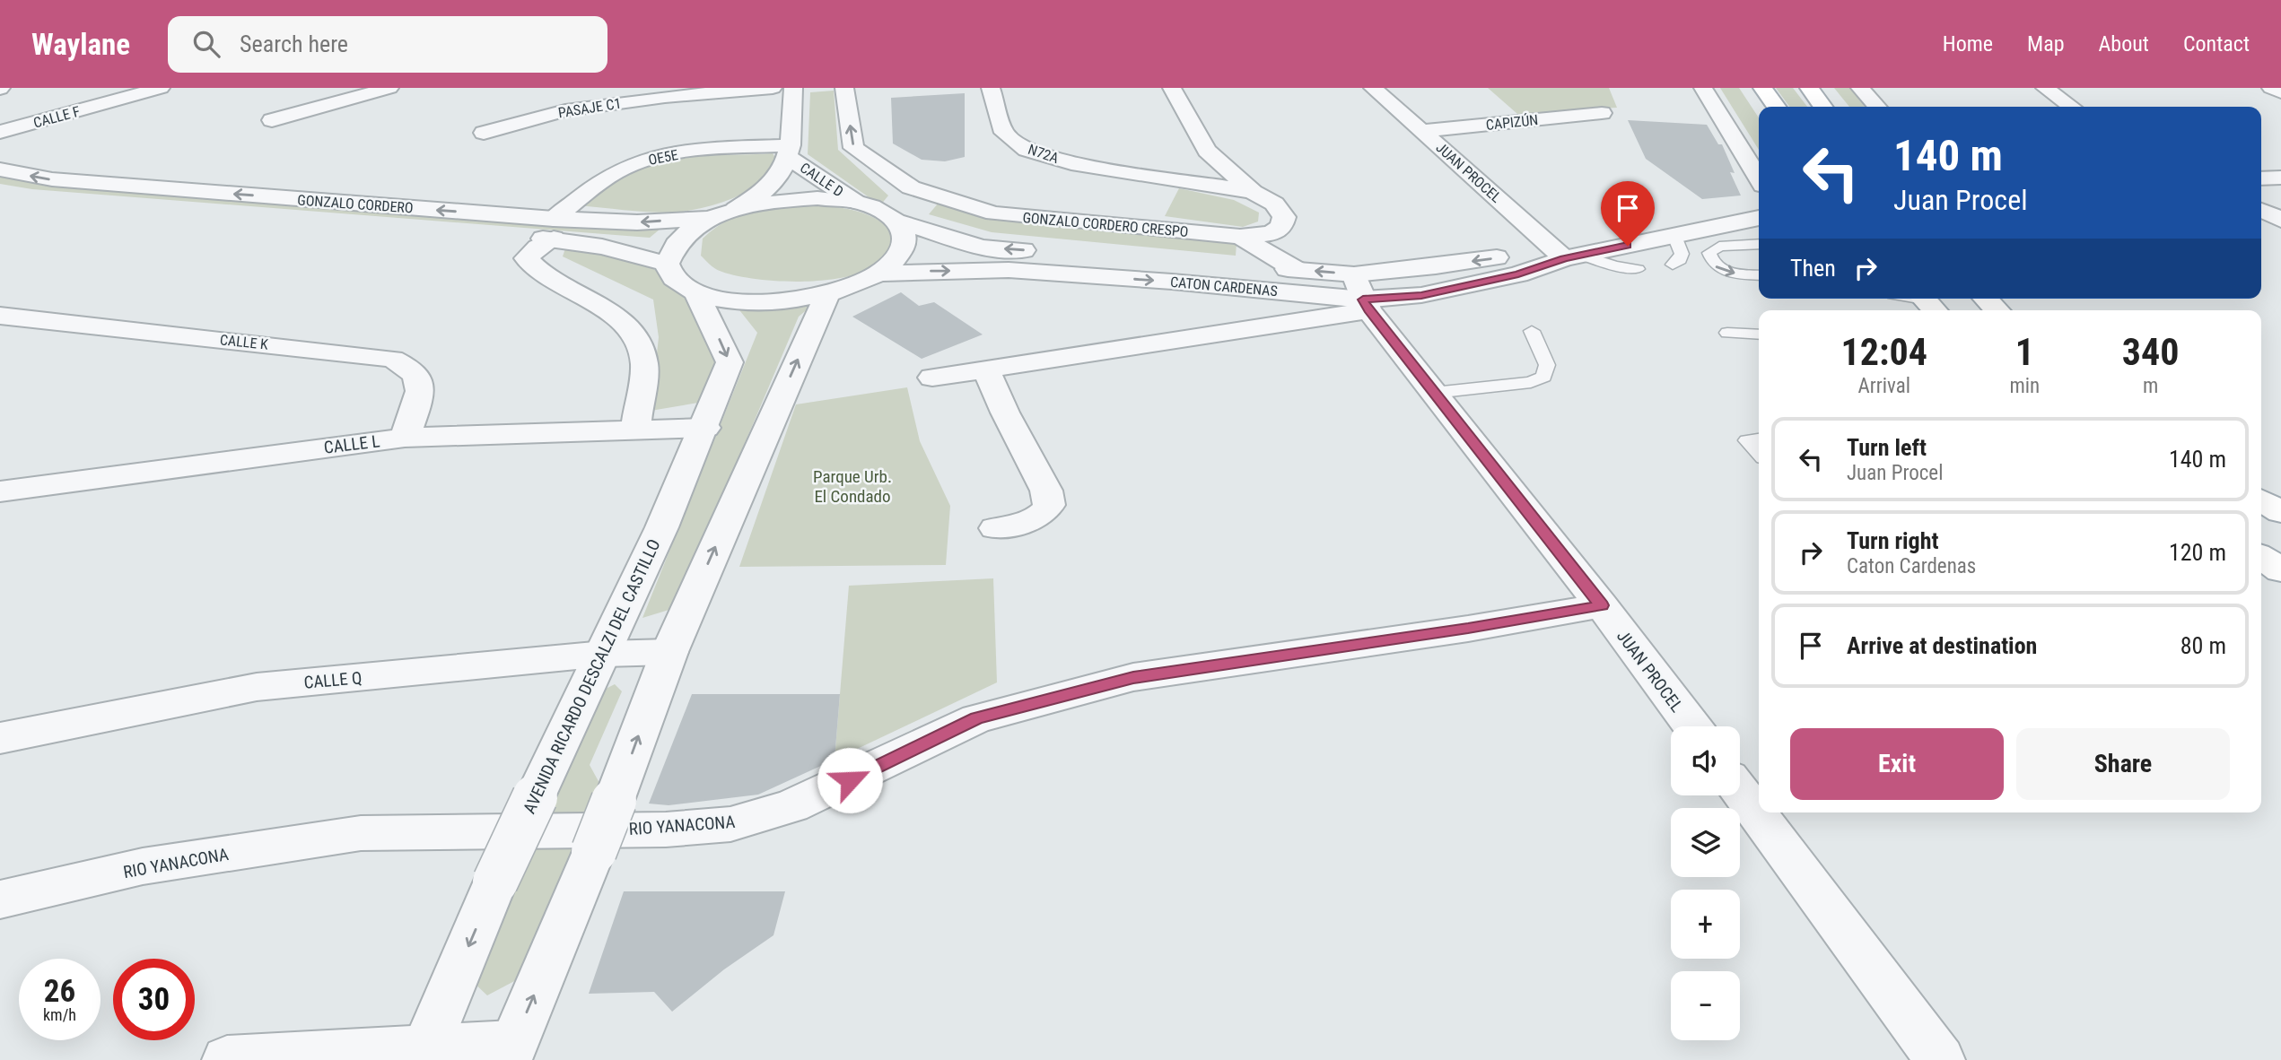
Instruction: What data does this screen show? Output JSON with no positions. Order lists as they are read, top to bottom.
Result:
{
  "streets": {
    "street": [
      "PASAJE C1",
      "CALLE F",
      "CAPIZÚN",
      "N72A",
      "OE5E",
      "JUAN PROCEL",
      "CALLE D",
      "GONZALO CORDERO",
      "GONZALO CORDERO CRESPO",
      "CATON CARDENAS",
      "CALLE K",
      "CALLE L",
      "AVENIDA RICARDO DESCALZI DEL CASTILLO",
      "CALLE Q",
      "RIO YANACONA"
    ]
  },
  "crossings": [
    ["CAPIZÚN", "JUAN PROCEL"],
    ["OE5E", "CALLE D"],
    ["OE5E", "GONZALO CORDERO"],
    ["OE5E", "CALLE L"],
    ["JUAN PROCEL", "CATON CARDENAS"],
    ["JUAN PROCEL", "RIO YANACONA"],
    ["CALLE D", "CATON CARDENAS"],
    ["GONZALO CORDERO CRESPO", "CATON CARDENAS"],
    ["CALLE K", "CALLE L"],
    ["CALLE L", "AVENIDA RICARDO DESCALZI DEL CASTILLO"],
    ["AVENIDA RICARDO DESCALZI DEL CASTILLO", "CALLE Q"]
  ],
  "parks": ["Parque Urb. El Condado"],
  "page": {
    "header": "Waylane",
    "search": "Search here",
    "nav": [
      "Home",
      "Map",
      "About",
      "Contact"
    ],
    "turn": ["140 m", "Juan Procel"],
    "then": "Then",
    "eta": [
      "12:04",
      "Arrival",
      "1",
      "min",
      "340",
      "m"
    ],
    "list": [
      {
        "name": "Turn left",
        "note": "Juan Procel",
        "value": "140 m"
      },
      {
        "name": "Turn right",
        "note": "Caton Cardenas",
        "value": "120 m"
      },
      {
        "name": "Arrive at destination",
        "value": "80 m"
      }
    ],
    "buttons": ["Exit", "Share"],
    "map_buttons": ["+", "−"],
    "speed": "26 km/h",
    "limit": "30"
  }
}
